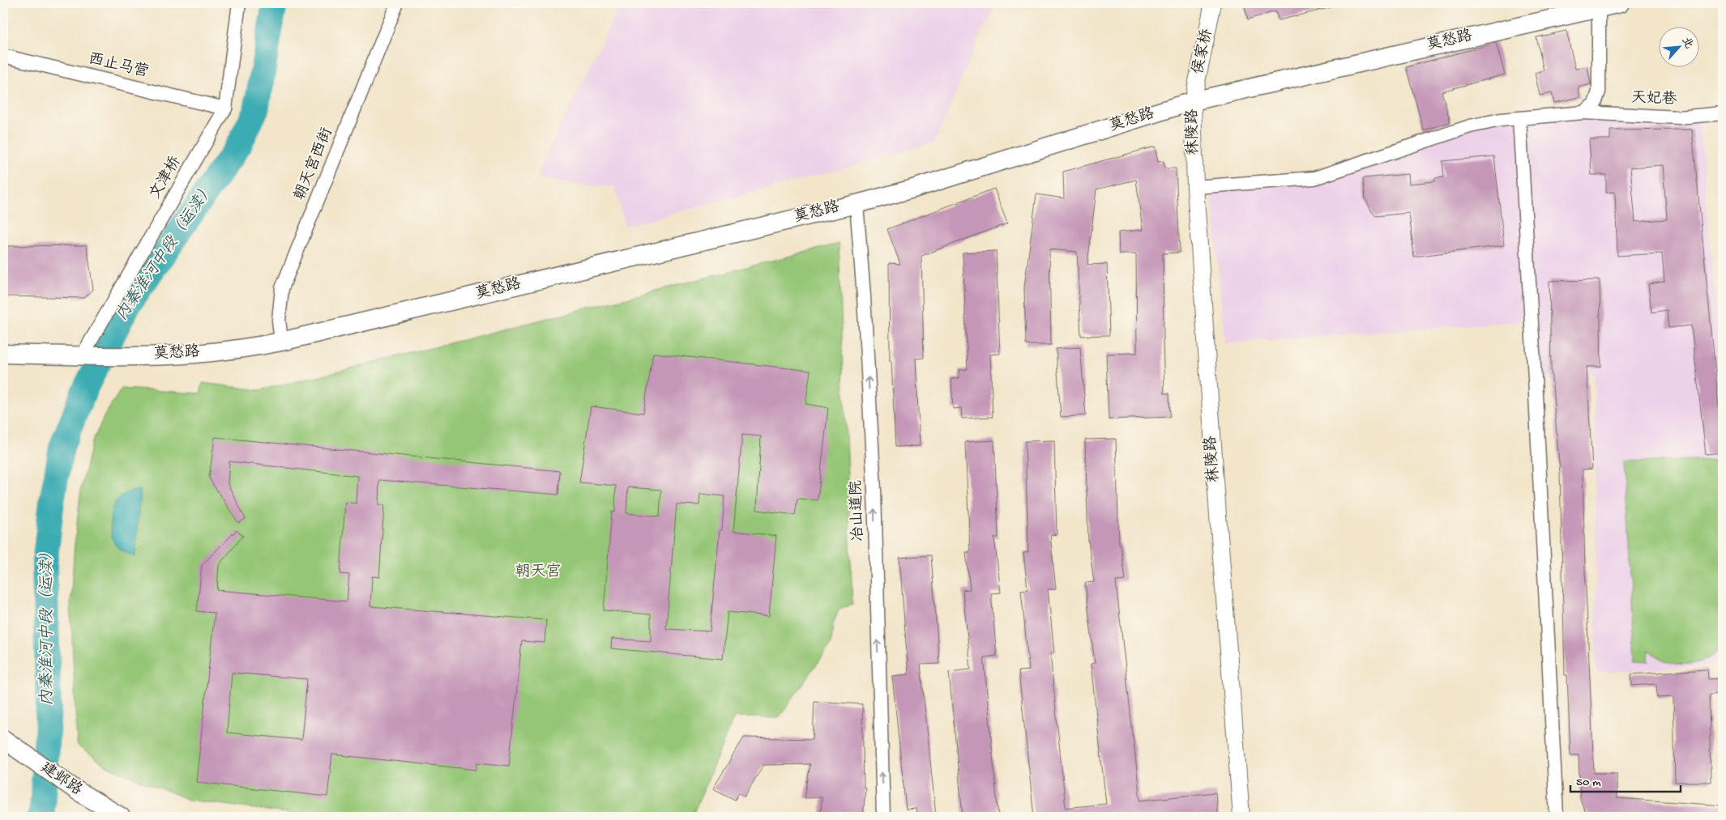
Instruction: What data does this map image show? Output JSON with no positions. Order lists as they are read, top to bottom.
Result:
{
  "streets": {
    "main road": ["莫愁路", "建邺路"],
    "street": [
      "侯家桥",
      "西止马营",
      "天妃巷",
      "秣陵路",
      "朝天宫西街",
      "文津桥",
      "冶山道院"
    ]
  },
  "crossings": [
    ["莫愁路", "侯家桥"],
    ["莫愁路", "秣陵路"],
    ["莫愁路", "朝天宫西街"],
    ["莫愁路", "文津桥"],
    ["莫愁路", "冶山道院"],
    ["侯家桥", "秣陵路"],
    ["西止马营", "文津桥"],
    ["天妃巷", "秣陵路"]
  ],
  "one_way": ["冶山道院"],
  "water": ["内秦淮河中段（运渎）"],
  "parks": ["朝天宫"],
  "scale_bar": "50 m",
  "north": "top right"
}
